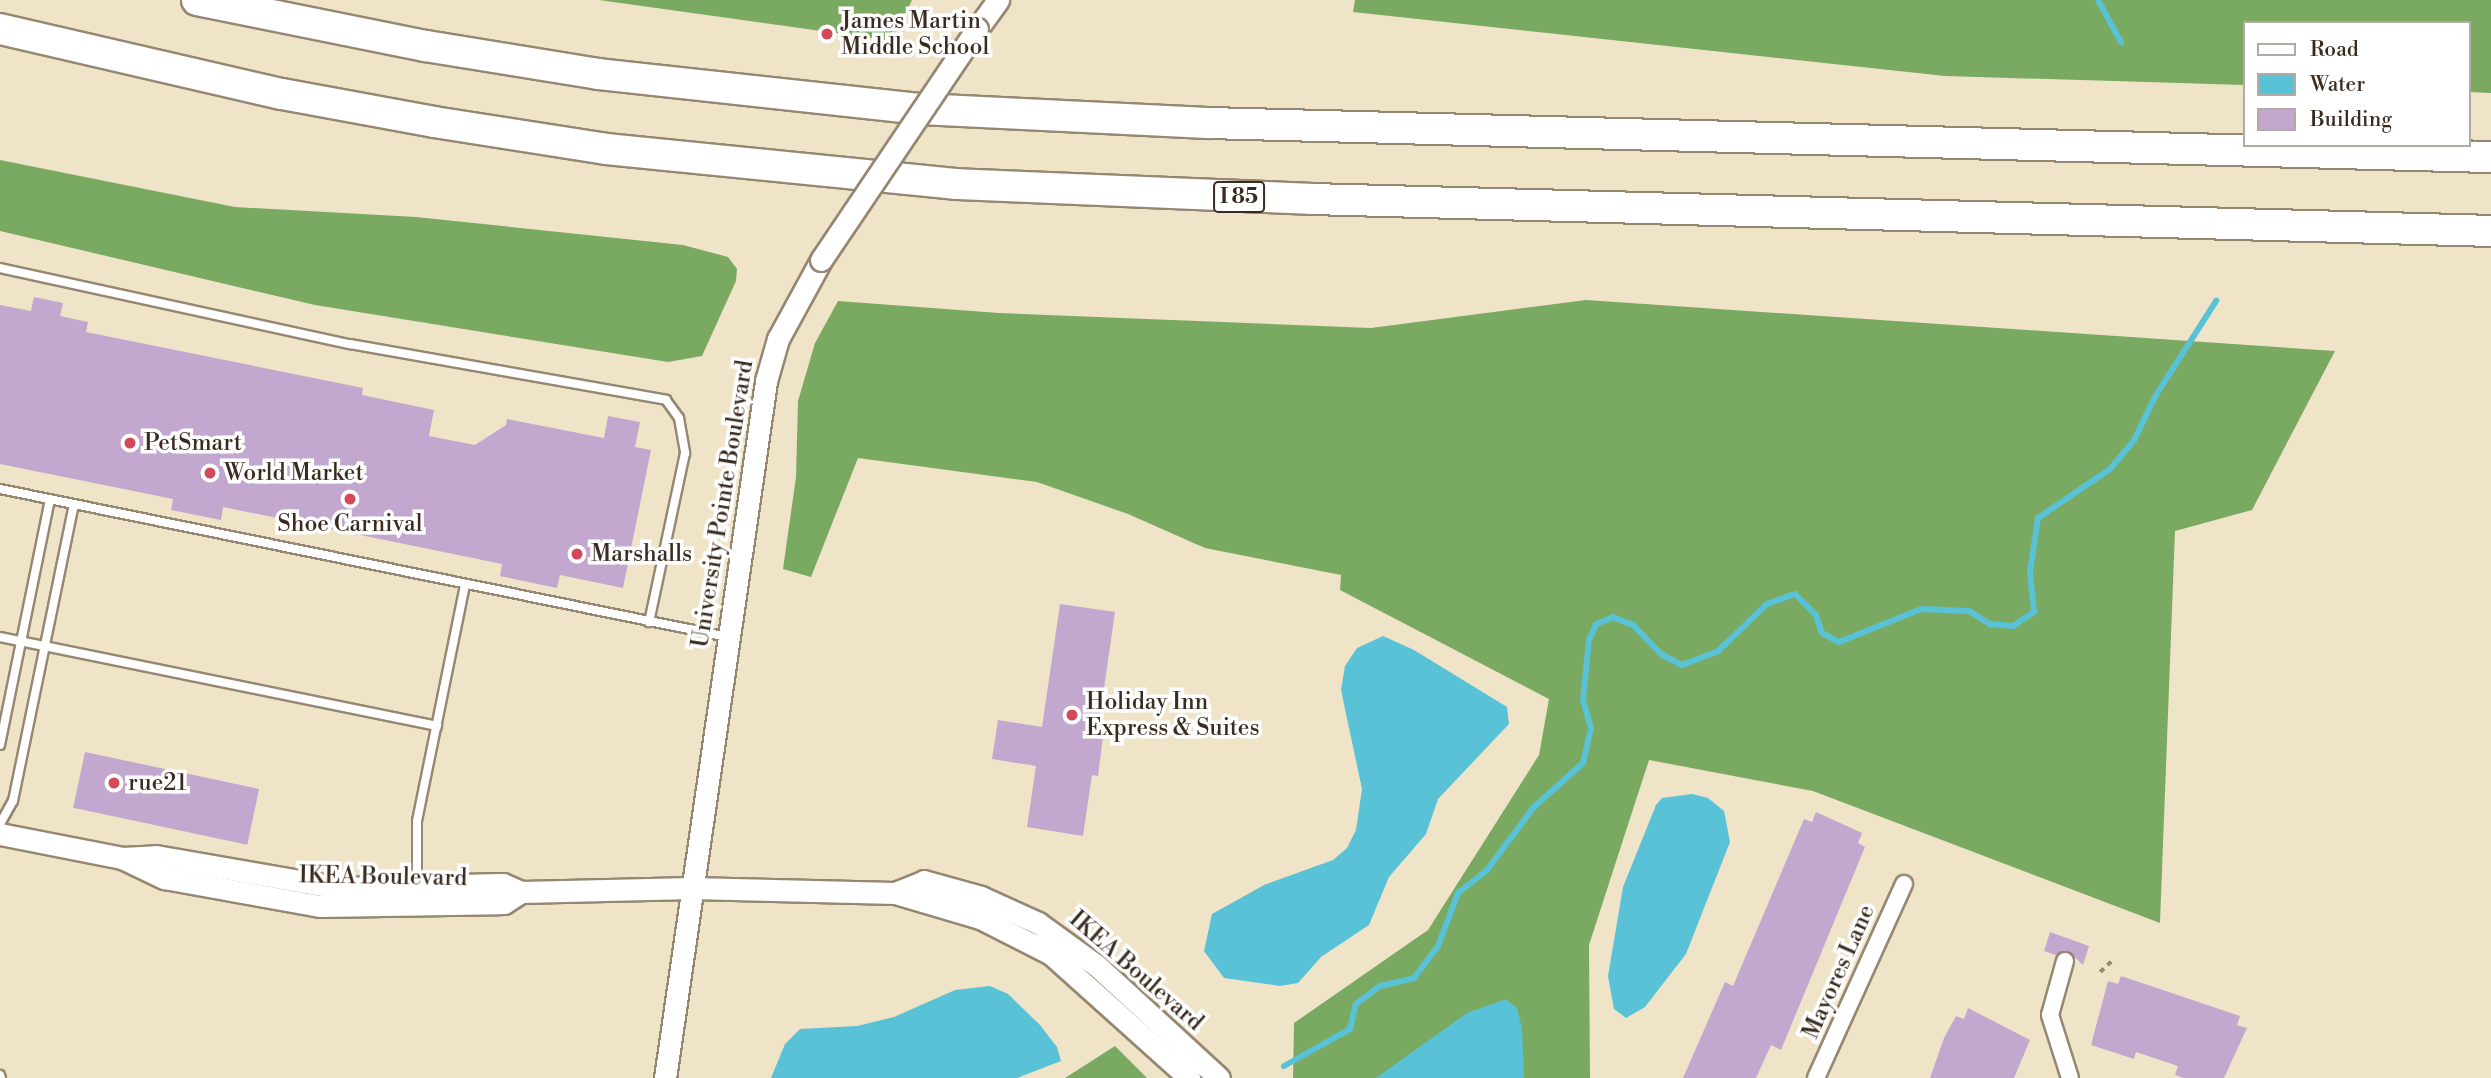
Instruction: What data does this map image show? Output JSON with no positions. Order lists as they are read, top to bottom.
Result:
{
  "streets": {
    "highway": ["I 85"],
    "street": ["University Pointe Boulevard", "IKEA Boulevard", "Mayores Lane"]
  },
  "crossings": [
    ["University Pointe Boulevard", "IKEA Boulevard"]
  ],
  "places": [
    "James Martin Middle School",
    "PetSmart",
    "World Market",
    "Shoe Carnival",
    "Marshalls",
    "Holiday Inn Express & Suites",
    "rue21"
  ],
  "legend": ["Road", "Water", "Building"]
}
